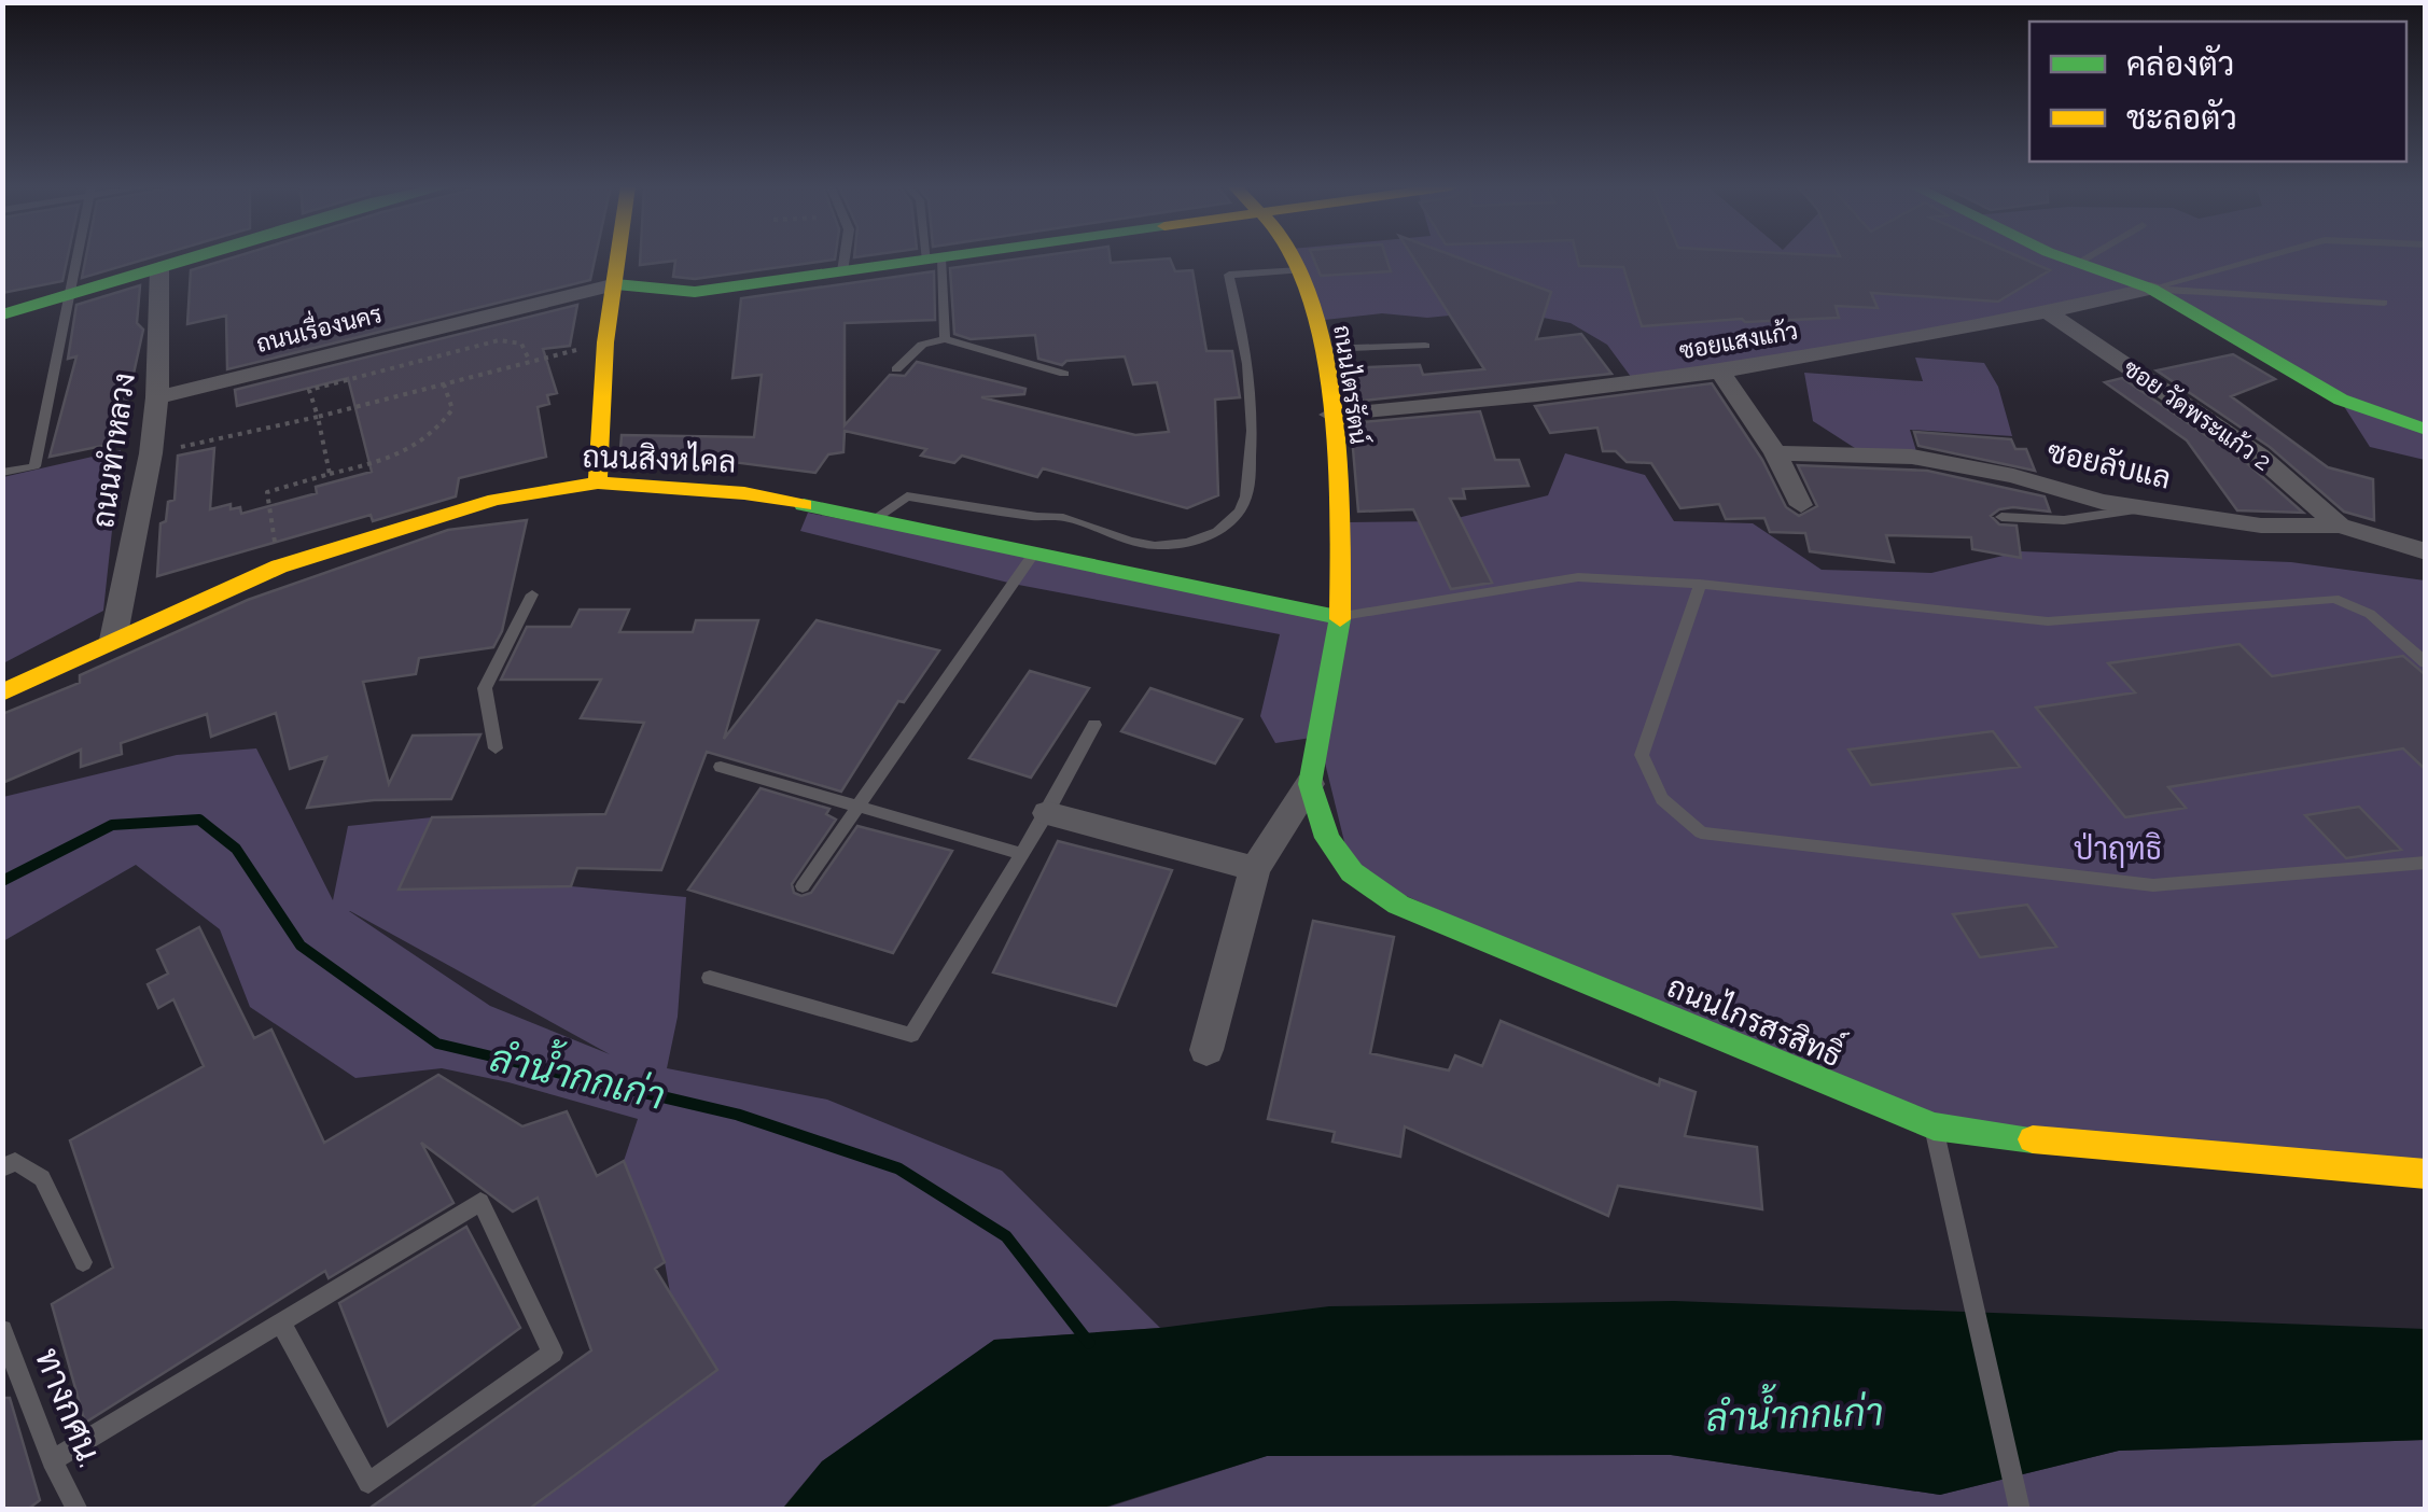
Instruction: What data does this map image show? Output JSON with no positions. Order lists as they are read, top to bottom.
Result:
{
  "streets": {
    "street": [
      "ถนนเรื่องนคร",
      "ซอยแสงแก้ว",
      "ถนนไตรรัตน์",
      "ซอย วัดพระแก้ว 2",
      "ถนนทำหลวง",
      "ถนนสิงหไคล",
      "ซอยลับแล",
      "ถนนไกรสรสิทธิ์"
    ],
    "lane": ["ทางกศน."]
  },
  "crossings": [
    ["ถนนเรื่องนคร", "ถนนทำหลวง"],
    ["ซอยแสงแก้ว", "ถนนไตรรัตน์"],
    ["ซอยแสงแก้ว", "ซอย วัดพระแก้ว 2"],
    ["ถนนไตรรัตน์", "ถนนสิงหไคล"],
    ["ถนนไตรรัตน์", "ถนนไกรสรสิทธิ์"],
    ["ซอย วัดพระแก้ว 2", "ซอยลับแล"],
    ["ถนนทำหลวง", "ถนนสิงหไคล"],
    ["ถนนสิงหไคล", "ถนนไกรสรสิทธิ์"]
  ],
  "water": ["ลำน้ำกกเก่า"],
  "parks": ["ป่าฤทธิ"],
  "legend": ["คล่องตัว", "ชะลอตัว"]
}
